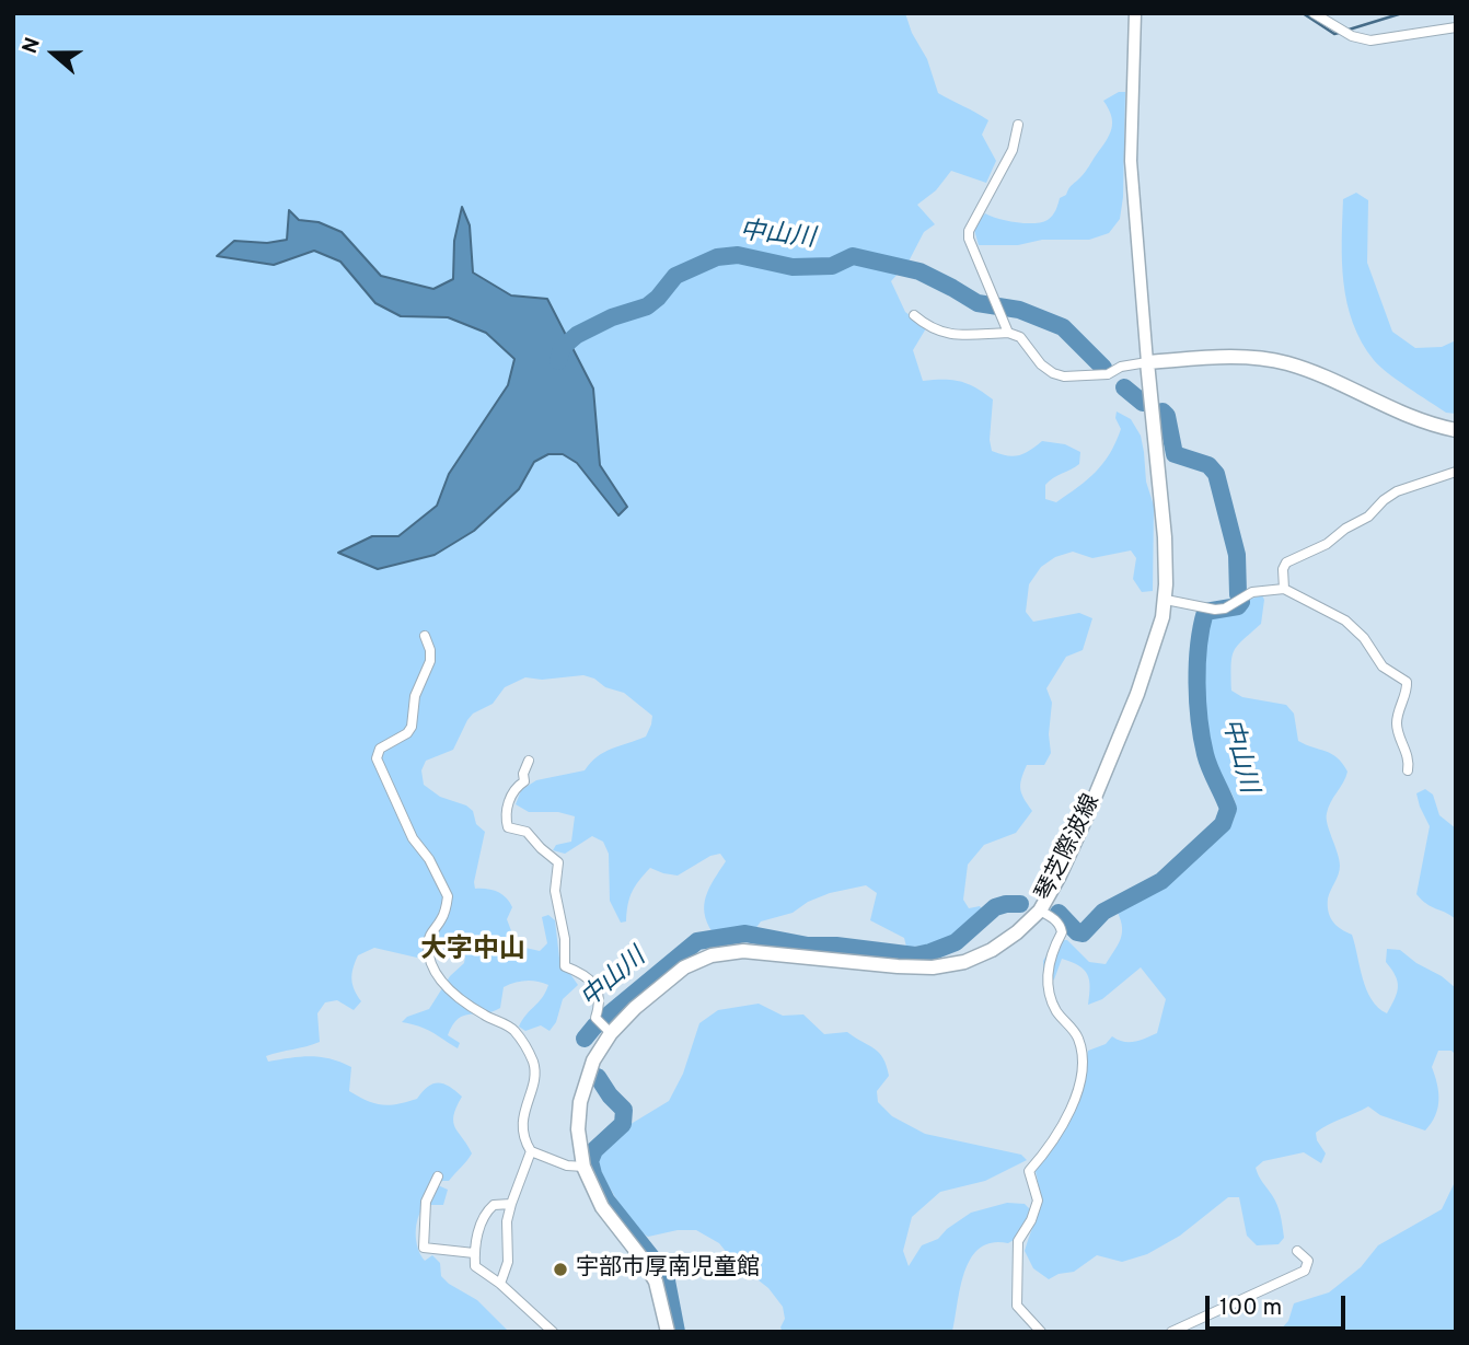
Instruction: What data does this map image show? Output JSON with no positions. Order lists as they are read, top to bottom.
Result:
{
  "streets": {
    "main road": ["琴芝際波線"]
  },
  "districts": ["大字中山"],
  "water": ["中山川"],
  "places": ["宇部市厚南児童館"],
  "scale_bar": "100 m",
  "north": "left"
}
